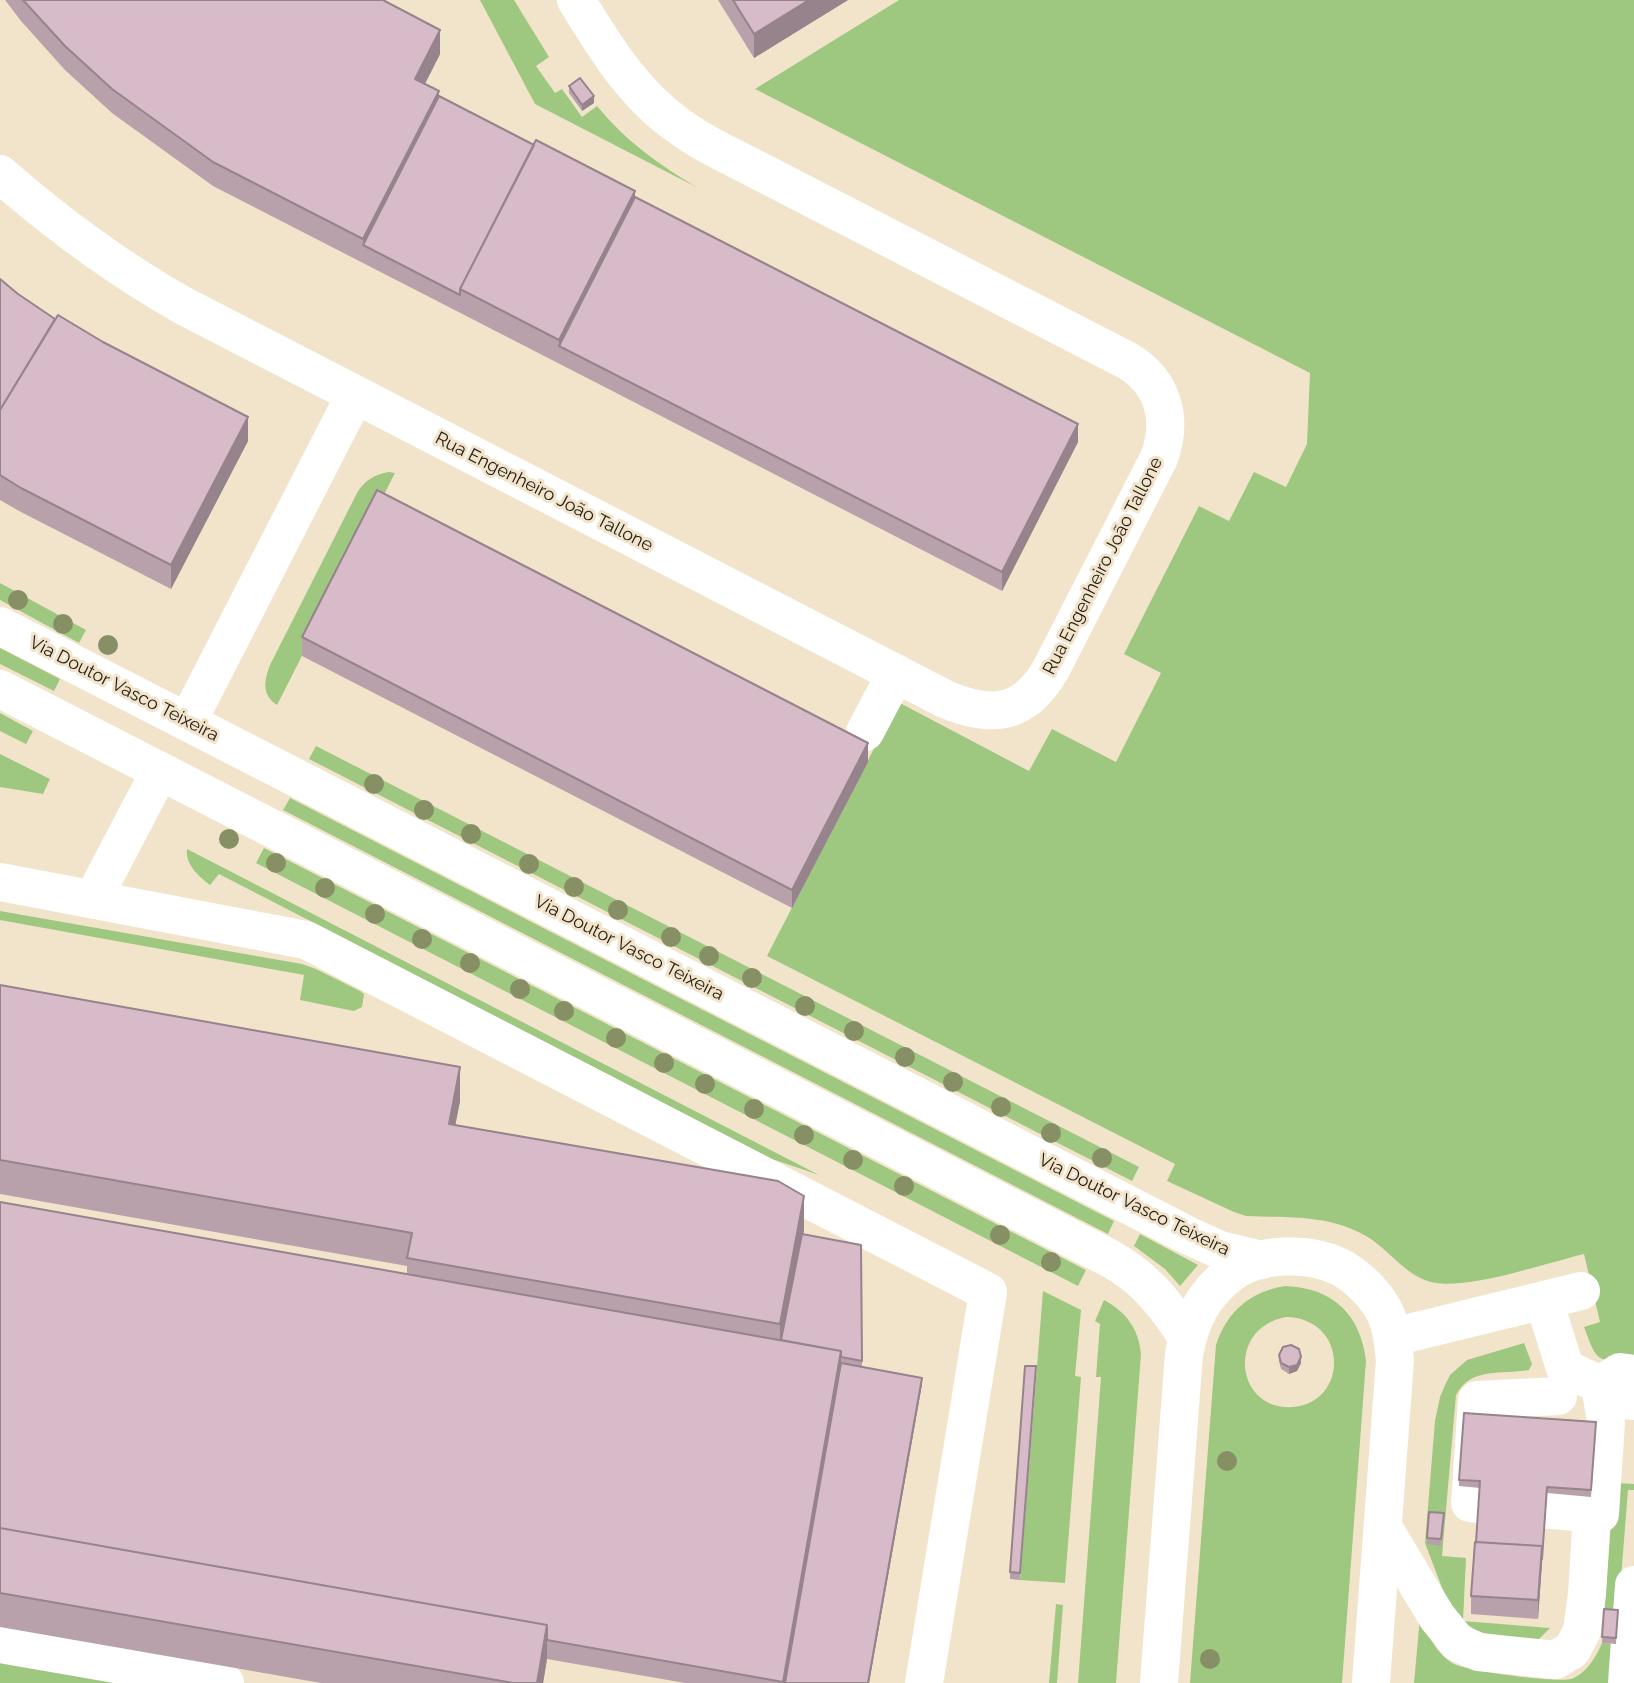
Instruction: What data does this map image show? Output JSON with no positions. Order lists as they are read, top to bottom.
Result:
{
  "streets": {
    "main road": ["Rua Engenheiro João Tallone", "Via Doutor Vasco Teixeira"]
  }
}
